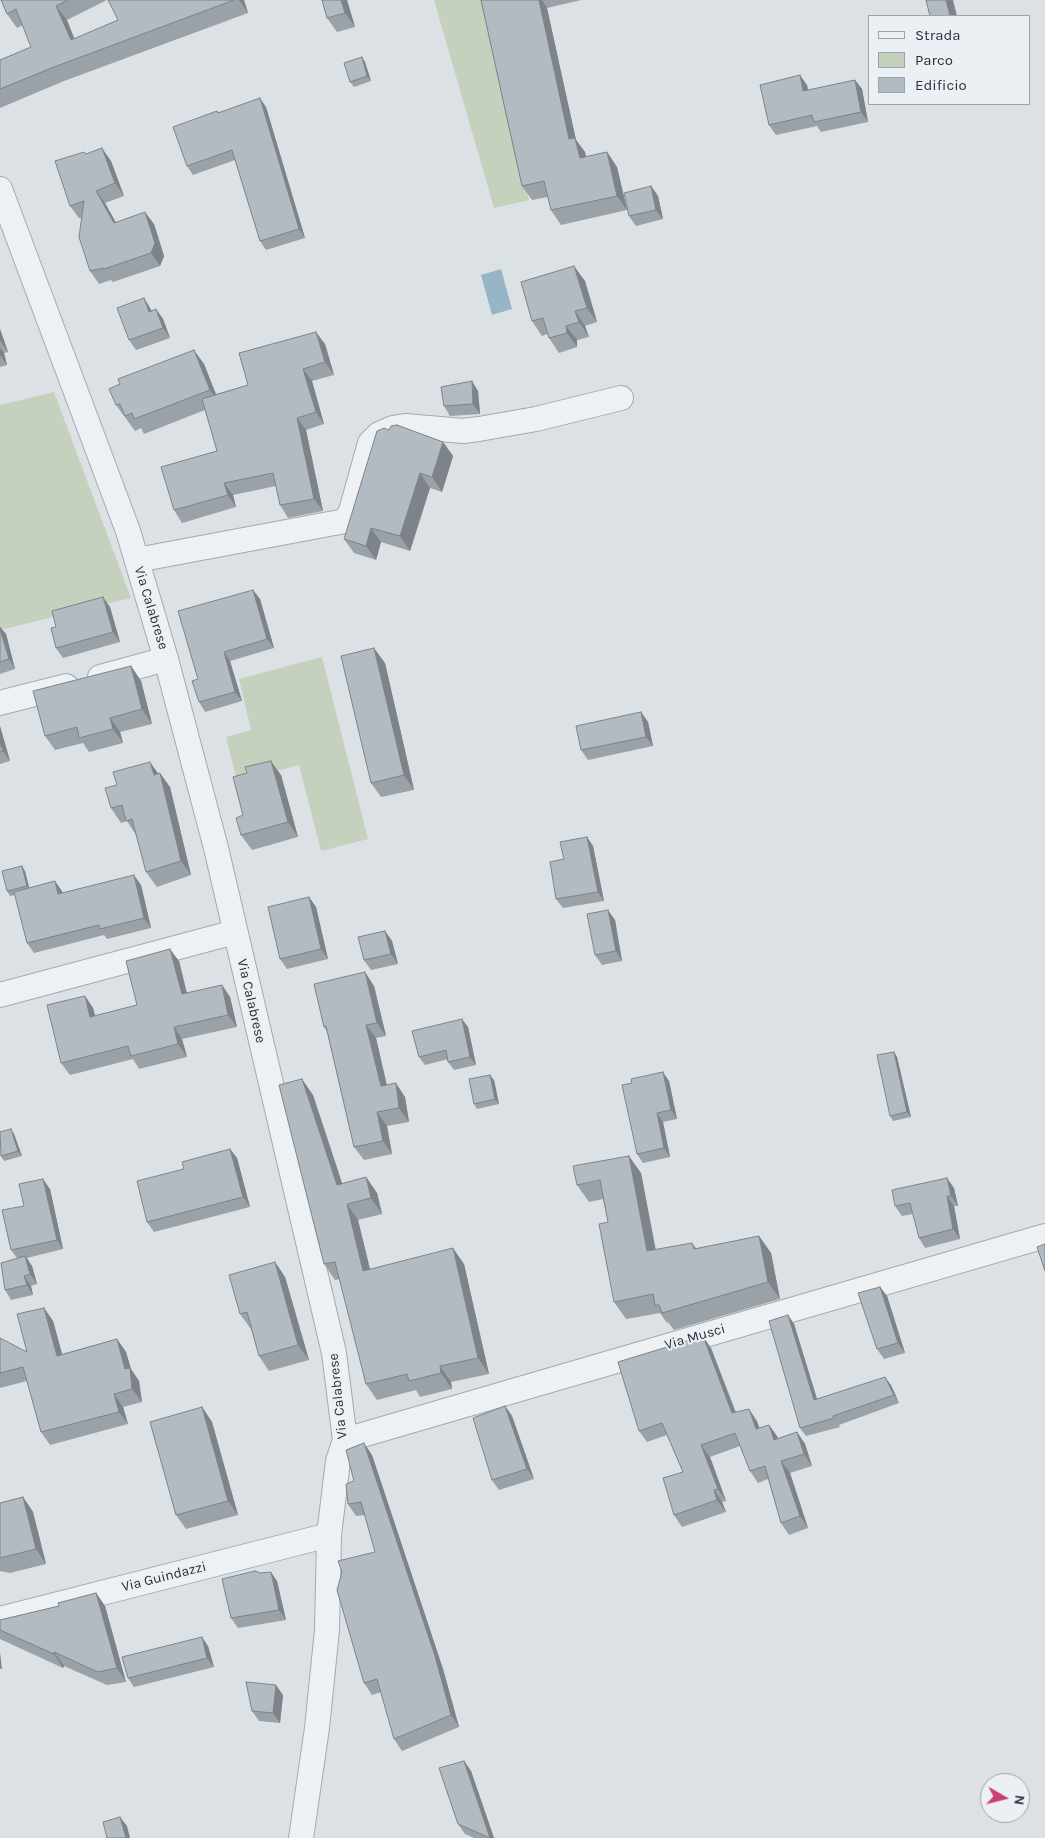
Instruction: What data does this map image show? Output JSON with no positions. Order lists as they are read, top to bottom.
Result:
{
  "streets": {
    "street": ["Via Calabrese", "Via Musci", "Via Guindazzi"]
  },
  "crossings": [
    ["Via Calabrese", "Via Musci"],
    ["Via Calabrese", "Via Guindazzi"]
  ],
  "legend": ["Strada", "Parco", "Edificio"],
  "north": "right"
}
